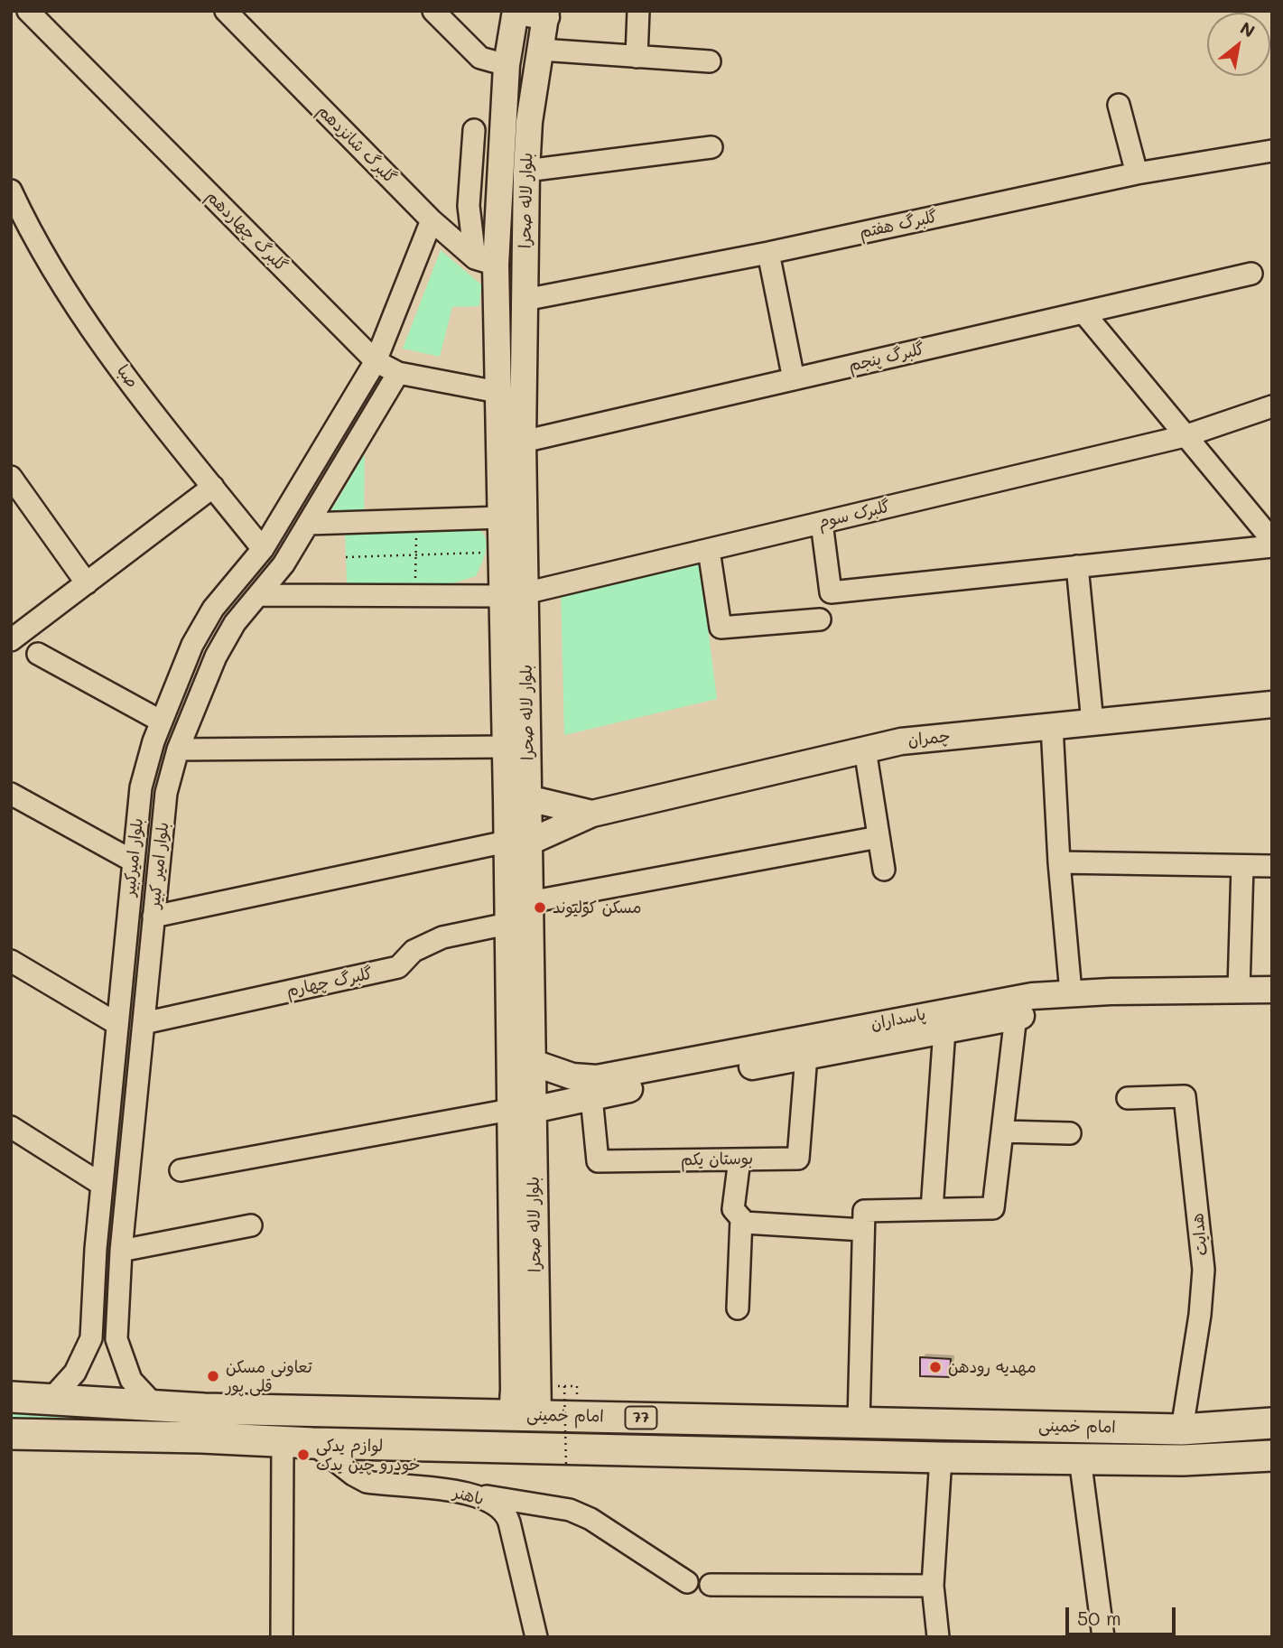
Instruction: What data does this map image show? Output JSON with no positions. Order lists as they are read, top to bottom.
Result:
{
  "streets": {
    "highway": ["امام خمینی", "77"],
    "main road": ["بلوار لاله صحرا", "چمران", "پاسداران"],
    "street": [
      "گلبرگ شانزدهم",
      "گلبرگ هفتم",
      "گلبرگ چهاردهم",
      "گلبرگ پنجم",
      "صبا",
      "گلبرک سوم",
      "بلوار امیرکبیر",
      "بلوار امیر کبیر",
      "گلبرگ چهارم",
      "بوستان یکم",
      "هدایت",
      "باهنر"
    ]
  },
  "crossings": [
    ["گلبرگ شانزدهم", "بلوار لاله صحرا"],
    ["گلبرگ شانزدهم", "بلوار امیرکبیر"],
    ["بلوار لاله صحرا", "گلبرگ هفتم"],
    ["بلوار لاله صحرا", "گلبرگ چهاردهم"],
    ["بلوار لاله صحرا", "گلبرگ پنجم"],
    ["بلوار لاله صحرا", "گلبرک سوم"],
    ["بلوار لاله صحرا", "چمران"],
    ["بلوار لاله صحرا", "گلبرگ چهارم"],
    ["بلوار لاله صحرا", "پاسداران"],
    ["بلوار لاله صحرا", "امام خمینی"],
    ["گلبرگ چهاردهم", "بلوار امیرکبیر"],
    ["گلبرگ چهاردهم", "بلوار امیر کبیر"],
    ["صبا", "بلوار امیرکبیر"],
    ["گلبرک سوم", "بلوار امیر کبیر"],
    ["بلوار امیرکبیر", "امام خمینی"],
    ["بلوار امیر کبیر", "گلبرگ چهارم"],
    ["بلوار امیر کبیر", "امام خمینی"],
    ["پاسداران", "بوستان یکم"],
    ["هدایت", "امام خمینی"],
    ["امام خمینی", "باهنر"]
  ],
  "places": [
    "مسکن کولیوند",
    "مهدیه رودهن",
    "تعاونی مسکن قلی پور",
    "لوازم یدکی خودرو چین یدک"
  ],
  "scale_bar": "50 m",
  "north": "top right"
}
